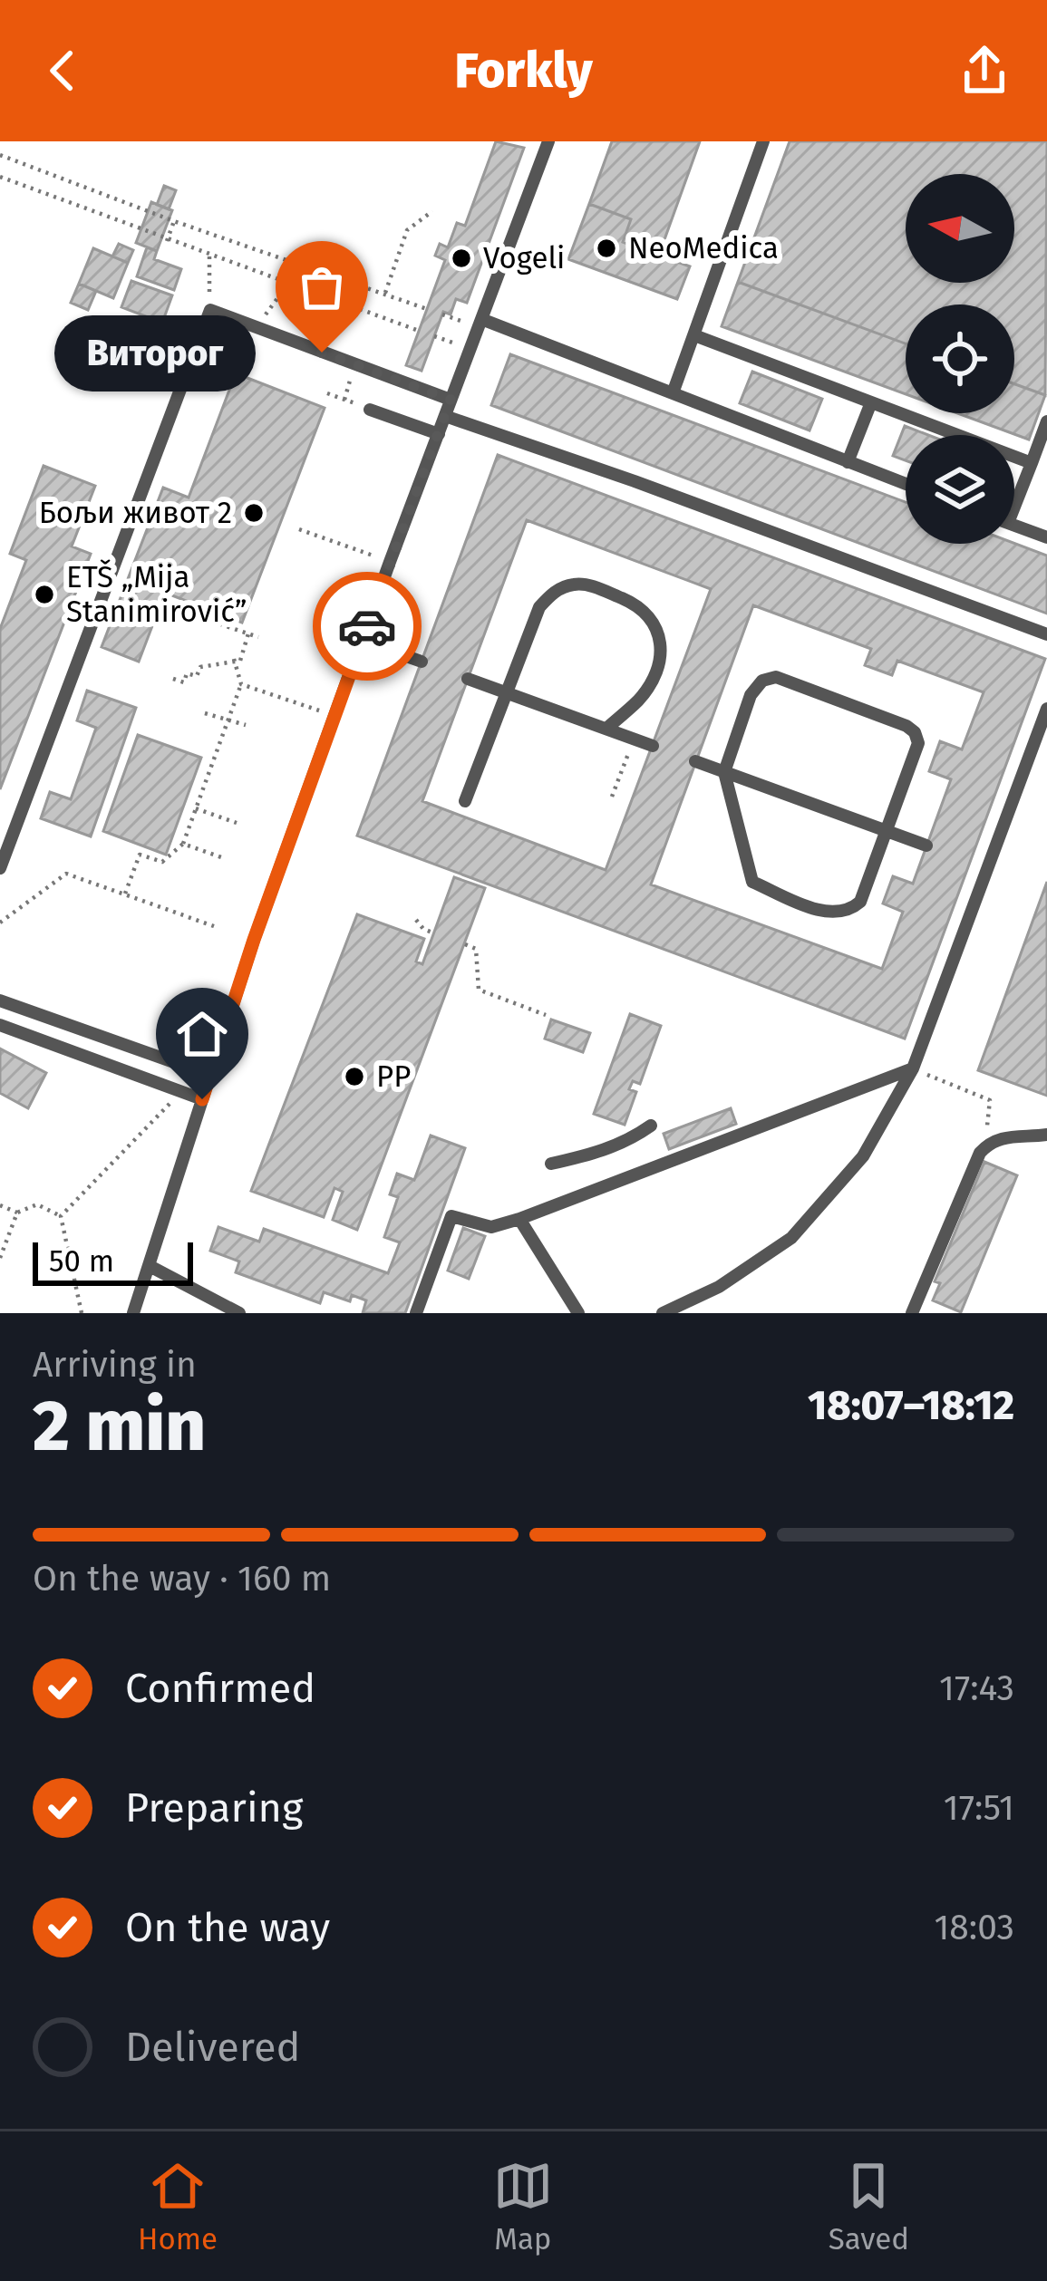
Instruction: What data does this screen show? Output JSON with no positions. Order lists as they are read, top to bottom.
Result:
{
  "places": [
    "NeoMedica",
    "Vogeli",
    "Виторог",
    "Бољи живот 2",
    "ETŠ „Mija Stanimirović”",
    "PP"
  ],
  "scale_bar": "50 m",
  "north": "left",
  "page": {
    "header": "Forkly",
    "bubble": "Виторог",
    "scale": "50 m",
    "heading": ["2 min", "Arriving in", "18:07–18:12"],
    "bar": "On the way · 160 m",
    "list": [
      ["Confirmed", "17:43"],
      ["Preparing", "17:51"],
      ["On the way", "18:03"],
      "Delivered"
    ],
    "tabs": ["Home", "Map", "Saved"]
  }
}
